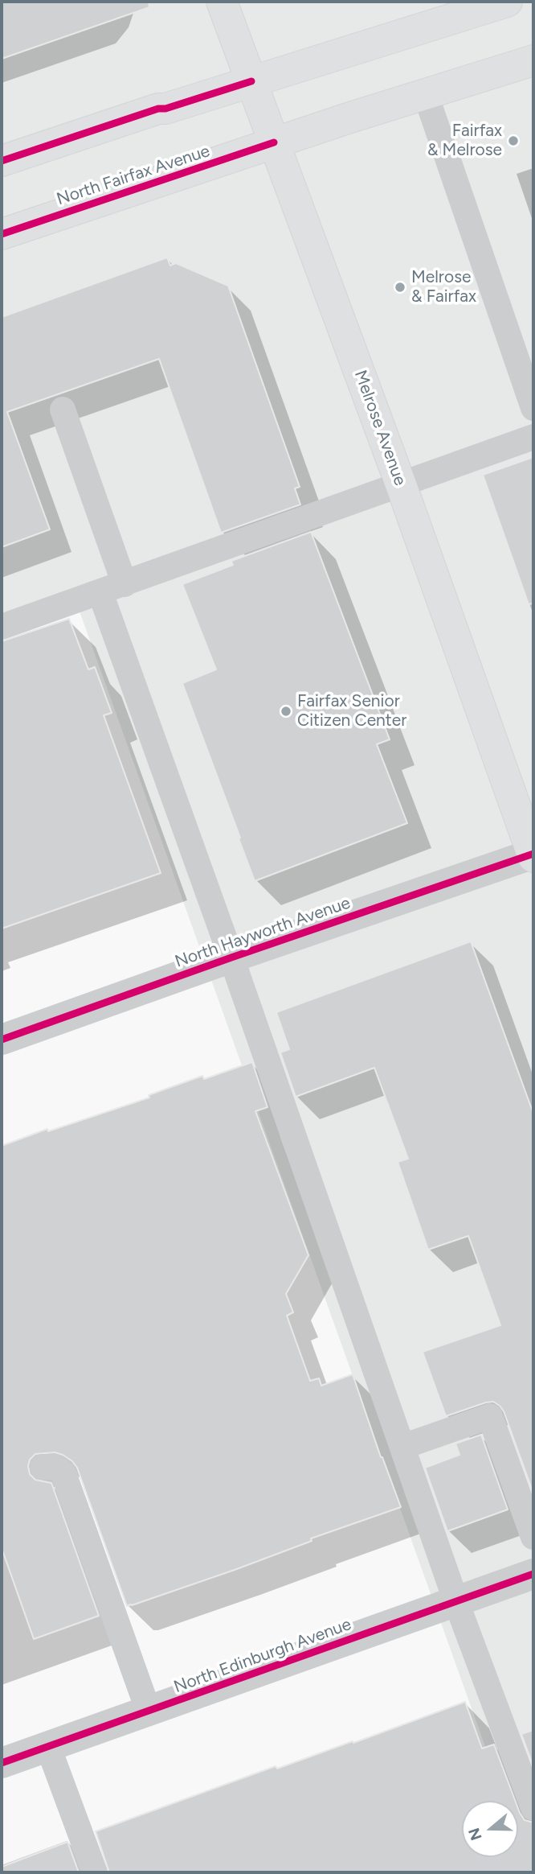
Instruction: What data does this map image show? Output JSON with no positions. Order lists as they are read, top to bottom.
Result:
{
  "streets": {
    "main road": ["North Fairfax Avenue", "Melrose Avenue"],
    "street": ["North Hayworth Avenue", "North Edinburgh Avenue"]
  },
  "crossings": [
    ["North Fairfax Avenue", "Melrose Avenue"],
    ["Melrose Avenue", "North Hayworth Avenue"]
  ],
  "places": ["Fairfax & Melrose", "Melrose & Fairfax", "Fairfax Senior Citizen Center"],
  "north": "left"
}
